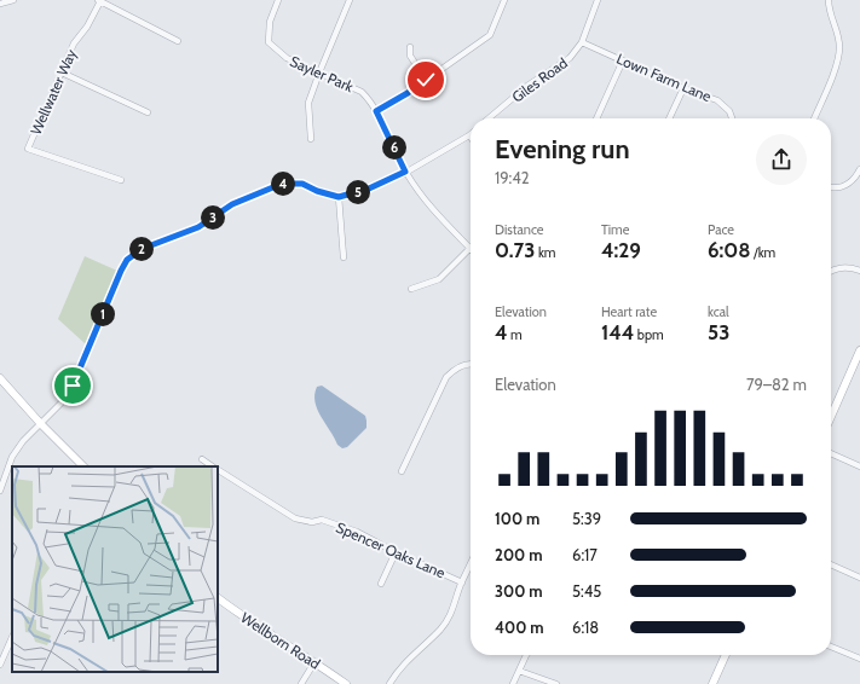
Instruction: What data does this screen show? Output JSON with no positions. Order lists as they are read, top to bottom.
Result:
{
  "streets": {
    "street": [
      "Sayler Park",
      "Lown Farm Lane",
      "Giles Road",
      "Wellwater Way",
      "Spencer Oaks Lane",
      "Wellborn Road"
    ]
  },
  "crossings": [
    ["Lown Farm Lane", "Giles Road"]
  ],
  "page": {
    "heading": ["Evening run", "19:42"],
    "pins": [
      "6",
      "4",
      "5",
      "3",
      "2",
      "1"
    ],
    "stats": [
      ["Distance", "0.73 km"],
      ["Time", "4:29"],
      ["Pace", "6:08 /km"],
      ["Elevation", "4 m"],
      ["Heart rate", "144 bpm"],
      ["kcal", "53"]
    ],
    "chart": ["Elevation", "79–82 m"],
    "list": [
      {
        "name": "100 m",
        "note": "5:39"
      },
      {
        "name": "200 m",
        "note": "6:17"
      },
      {
        "name": "300 m",
        "note": "5:45"
      },
      {
        "name": "400 m",
        "note": "6:18"
      }
    ]
  }
}
